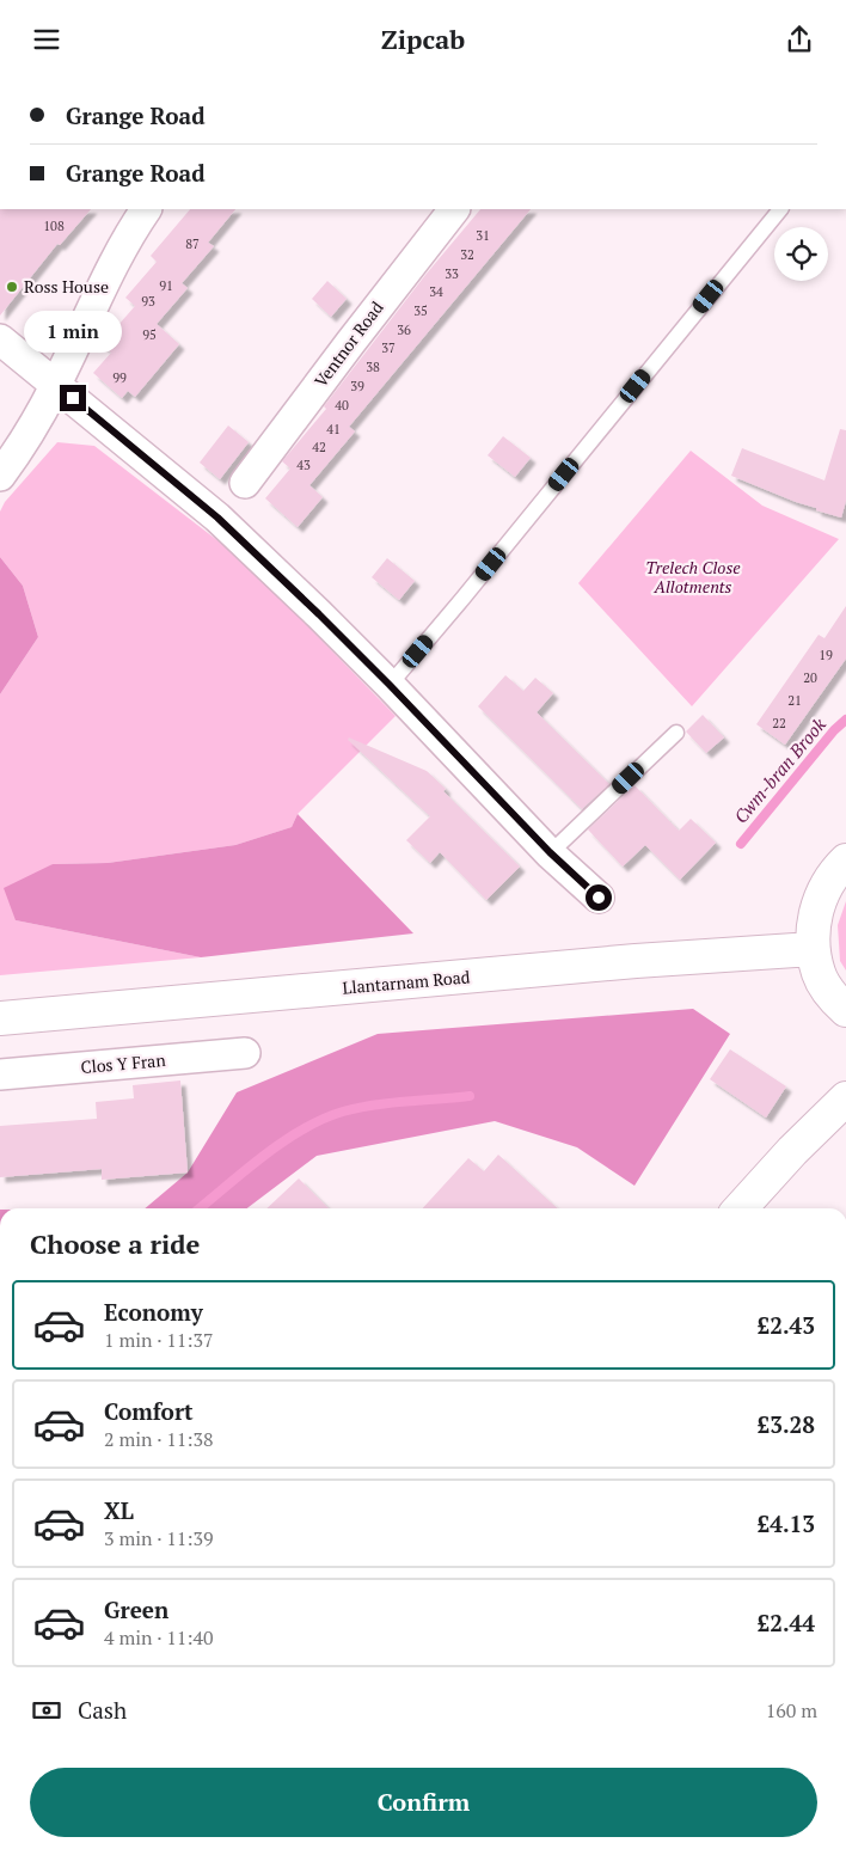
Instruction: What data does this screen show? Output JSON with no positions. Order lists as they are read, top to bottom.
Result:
{
  "streets": {
    "street": ["Ventnor Road", "Llantarnam Road", "Clos Y Fran"]
  },
  "water": ["Cwm-bran Brook"],
  "parks": ["Trelech Close Allotments"],
  "places": ["Ross House"],
  "house_numbers": [
    "108",
    "31",
    "87",
    "32",
    "33",
    "91",
    "34",
    "93",
    "35",
    "36",
    "95",
    "37",
    "38",
    "99",
    "39",
    "40",
    "41",
    "42",
    "43",
    "19",
    "20",
    "21",
    "22"
  ],
  "page": {
    "header": "Zipcab",
    "banner": ["Grange Road", "Grange Road"],
    "bubble": "1 min",
    "heading": "Choose a ride",
    "list": [
      {
        "name": "Economy",
        "note": "1 min · 11:37",
        "value": "£2.43"
      },
      {
        "name": "Comfort",
        "note": "2 min · 11:38",
        "value": "£3.28"
      },
      {
        "name": "XL",
        "note": "3 min · 11:39",
        "value": "£4.13"
      },
      {
        "name": "Green",
        "note": "4 min · 11:40",
        "value": "£2.44"
      }
    ],
    "pay": ["Cash", "160 m"],
    "buttons": "Confirm"
  }
}
